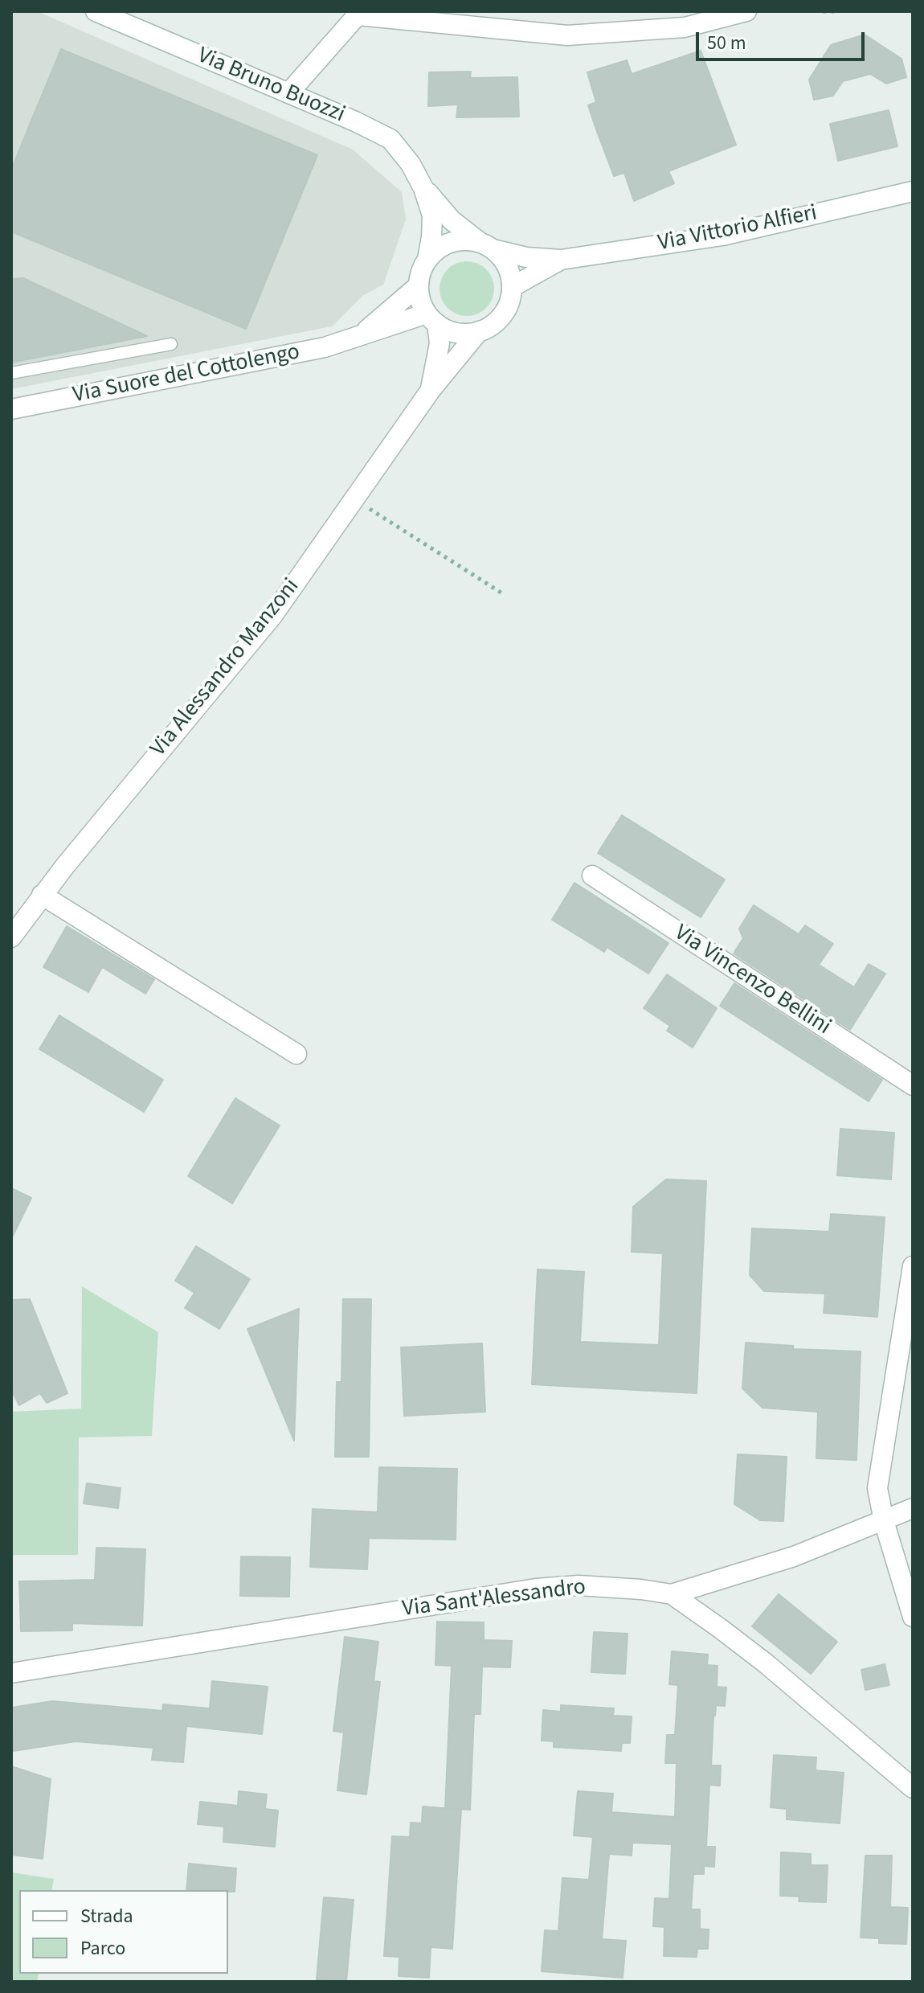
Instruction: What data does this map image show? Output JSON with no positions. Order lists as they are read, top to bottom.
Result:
{
  "streets": {
    "street": [
      "Via Bruno Buozzi",
      "Via Vittorio Alfieri",
      "Via Suore del Cottolengo",
      "Via Alessandro Manzoni",
      "Via Vincenzo Bellini",
      "Via Sant'Alessandro"
    ]
  },
  "crossings": [
    ["Via Bruno Buozzi", "Via Vittorio Alfieri"],
    ["Via Bruno Buozzi", "Via Suore del Cottolengo"],
    ["Via Bruno Buozzi", "Via Alessandro Manzoni"],
    ["Via Vittorio Alfieri", "Via Suore del Cottolengo"],
    ["Via Vittorio Alfieri", "Via Alessandro Manzoni"],
    ["Via Suore del Cottolengo", "Via Alessandro Manzoni"]
  ],
  "legend": ["Strada", "Parco"],
  "scale_bar": "50 m"
}
